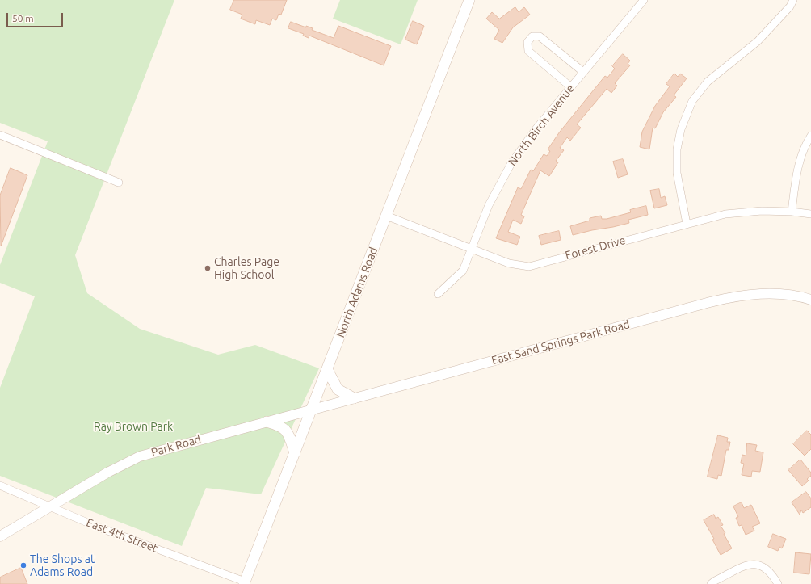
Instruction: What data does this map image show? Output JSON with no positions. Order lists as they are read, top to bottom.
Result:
{
  "streets": {
    "main road": ["North Adams Road"],
    "street": [
      "North Birch Avenue",
      "Forest Drive",
      "East Sand Springs Park Road",
      "Park Road",
      "East 4th Street"
    ]
  },
  "crossings": [
    ["North Birch Avenue", "Forest Drive"],
    ["Forest Drive", "North Adams Road"],
    ["North Adams Road", "East Sand Springs Park Road"],
    ["North Adams Road", "Park Road"],
    ["North Adams Road", "East 4th Street"],
    ["East Sand Springs Park Road", "Park Road"],
    ["Park Road", "East 4th Street"]
  ],
  "parks": ["Ray Brown Park"],
  "places": ["Charles Page High School", "The Shops at Adams Road"],
  "scale_bar": "50 m"
}
